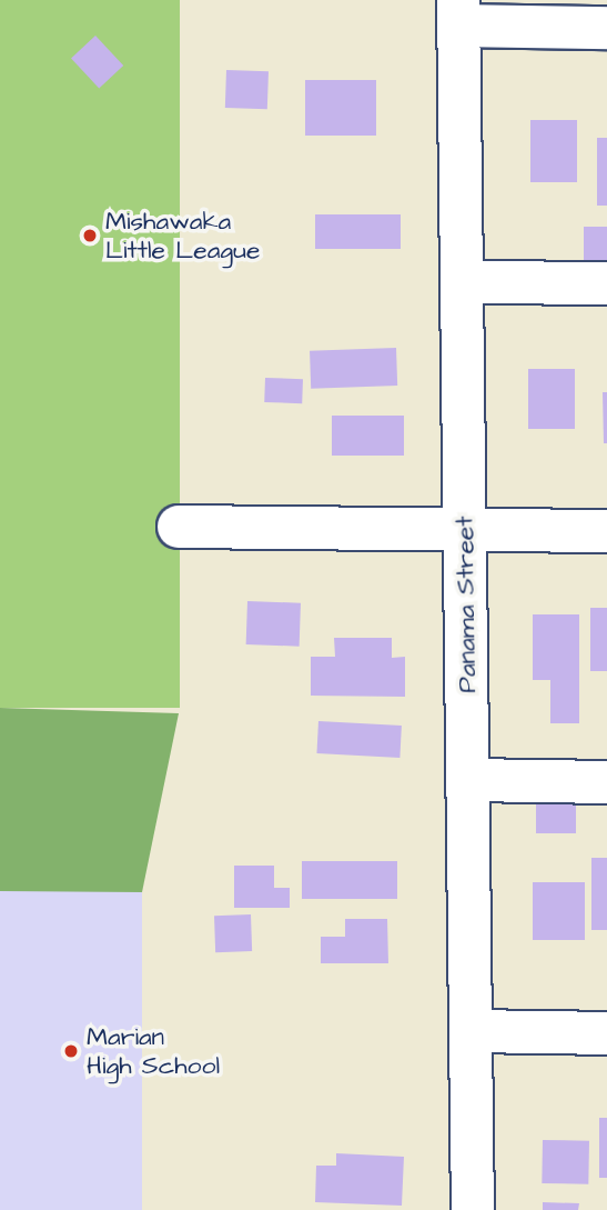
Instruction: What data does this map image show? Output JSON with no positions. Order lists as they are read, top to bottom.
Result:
{
  "streets": {
    "street": ["Panama Street"]
  },
  "places": ["Mishawaka Little League", "Marian High School"]
}
